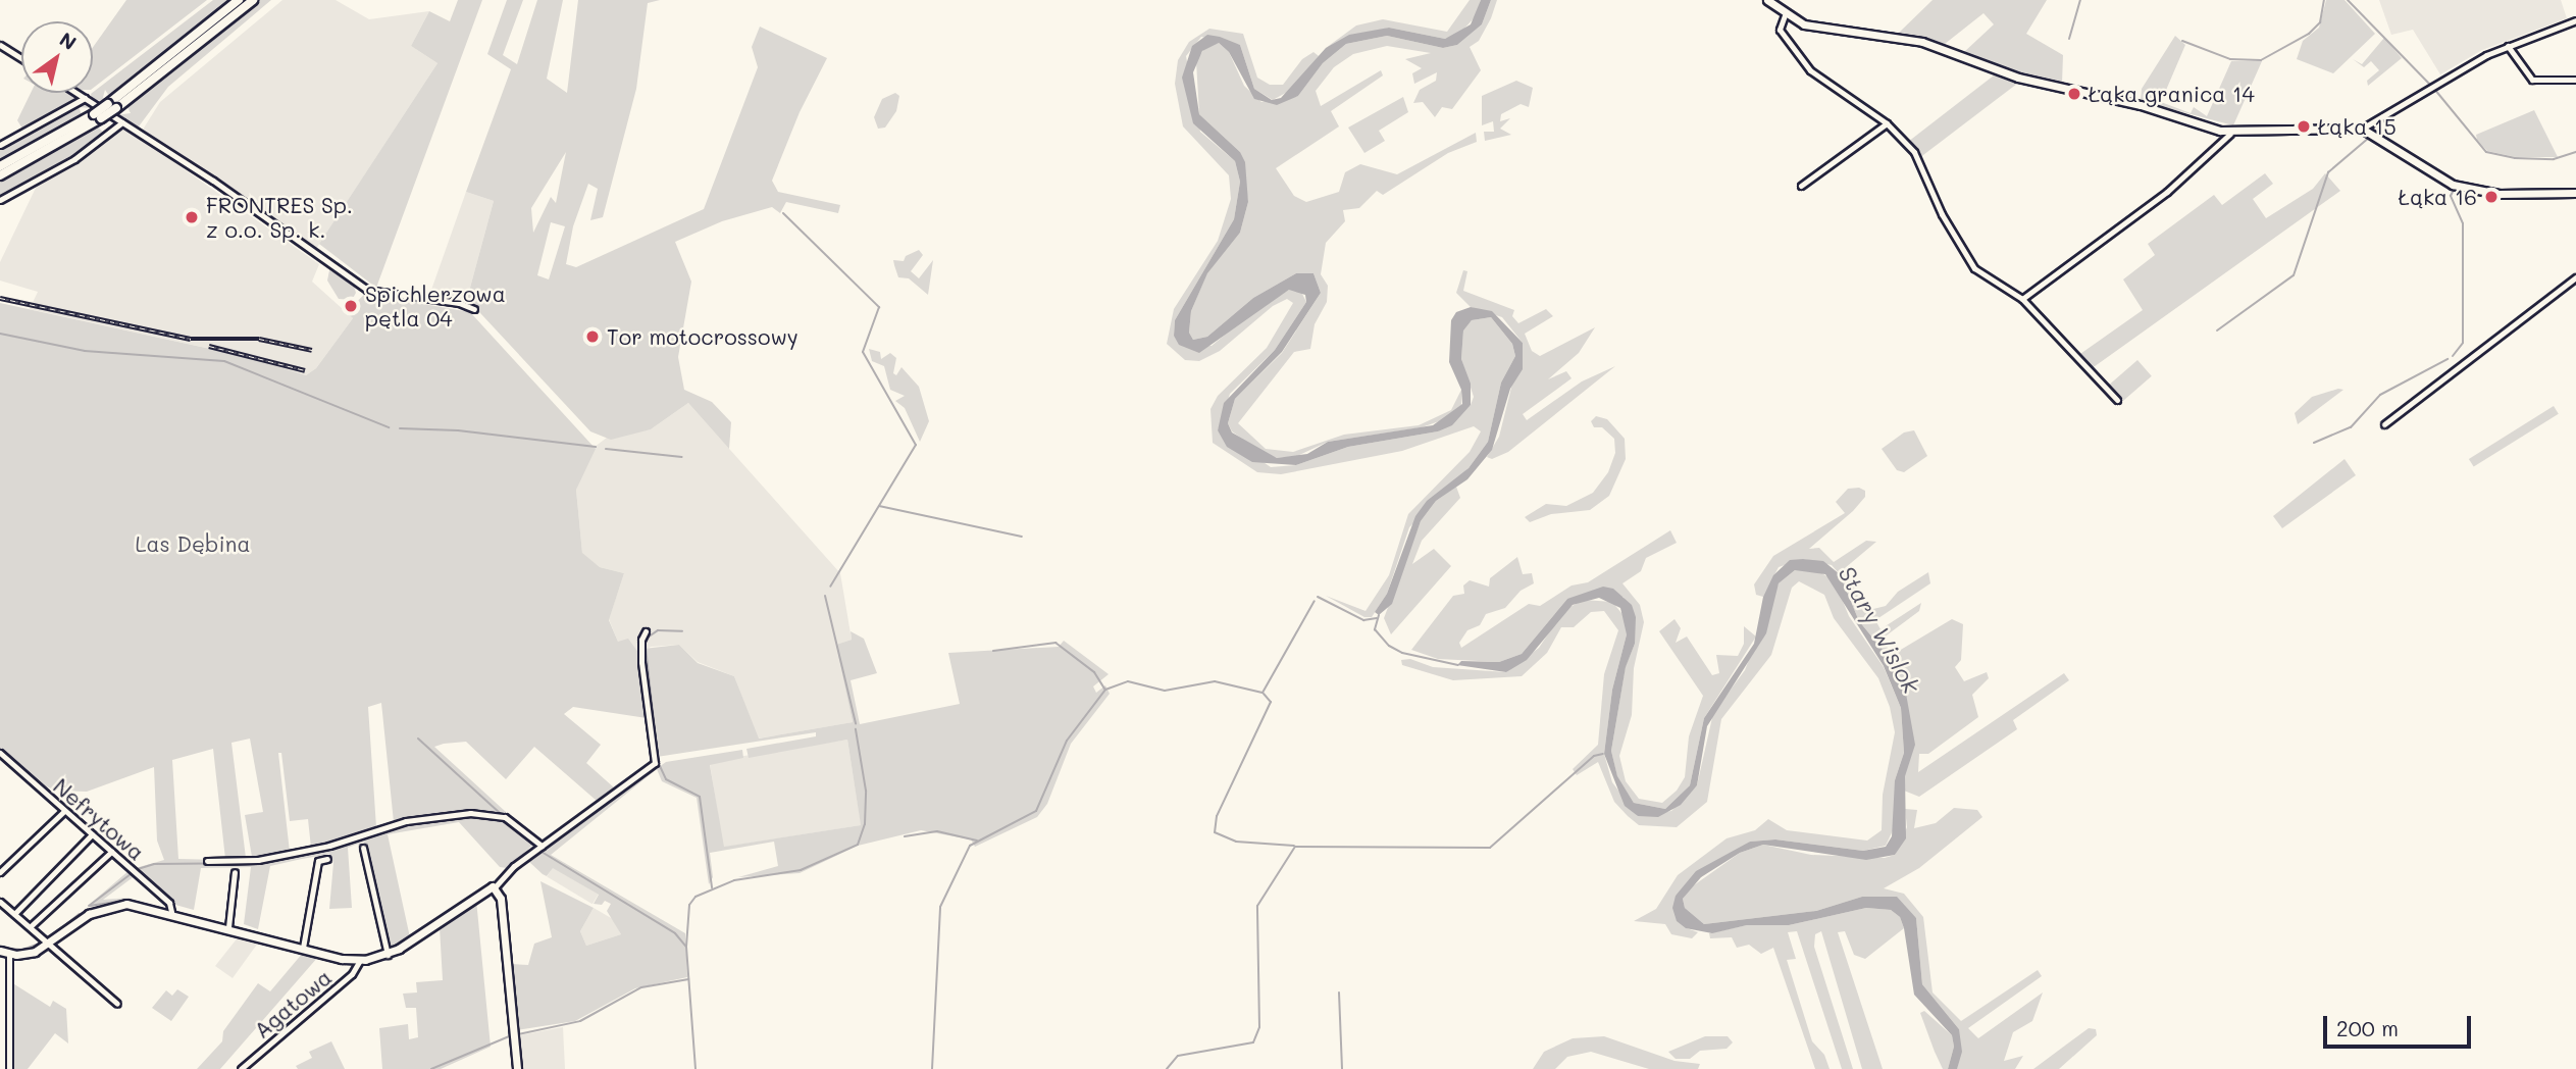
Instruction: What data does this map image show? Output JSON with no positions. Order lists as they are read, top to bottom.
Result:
{
  "streets": {
    "street": ["Nefrytowa", "Agatowa"]
  },
  "water": ["Stary Wislok"],
  "parks": ["Las Dębina"],
  "places": [
    "Łąka granica 14",
    "Łąka 15",
    "Łąka 16",
    "FRONTRES Sp. z o.o. Sp. k.",
    "Spichlerzowa pętla 04",
    "Tor motocrossowy"
  ],
  "scale_bar": "200 m",
  "north": "top right"
}
